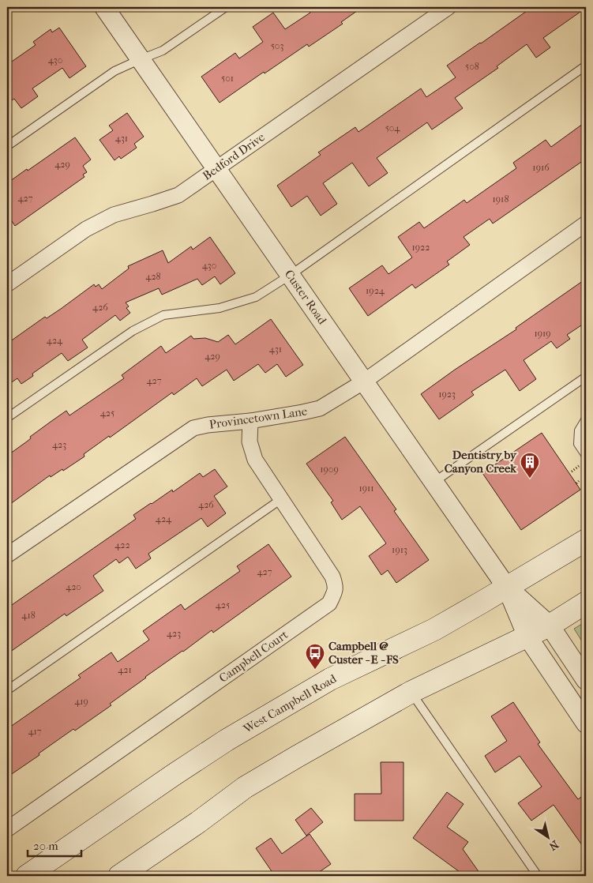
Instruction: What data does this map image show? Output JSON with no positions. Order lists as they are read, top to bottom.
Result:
{
  "streets": {
    "main road": ["West Campbell Road"],
    "street": [
      "Bedford Drive",
      "Custer Road",
      "Provincetown Lane",
      "Campbell Court"
    ]
  },
  "crossings": [
    ["Bedford Drive", "Custer Road"],
    ["Custer Road", "Provincetown Lane"],
    ["Custer Road", "West Campbell Road"],
    ["Provincetown Lane", "Campbell Court"]
  ],
  "places": {
    "building": ["Dentistry by Canyon Creek"],
    "bus stop": ["Campbell @ Custer - E - FS"]
  },
  "house_numbers": [
    "503",
    "430",
    "508",
    "501",
    "504",
    "431",
    "429",
    "1916",
    "427",
    "1918",
    "1922",
    "430",
    "428",
    "1924",
    "426",
    "1919",
    "424",
    "431",
    "429",
    "427",
    "1923",
    "425",
    "423",
    "1909",
    "1911",
    "426",
    "424",
    "422",
    "1913",
    "427",
    "420",
    "425",
    "418",
    "423",
    "421",
    "419",
    "417"
  ],
  "scale_bar": "20 m",
  "north": "bottom right"
}
